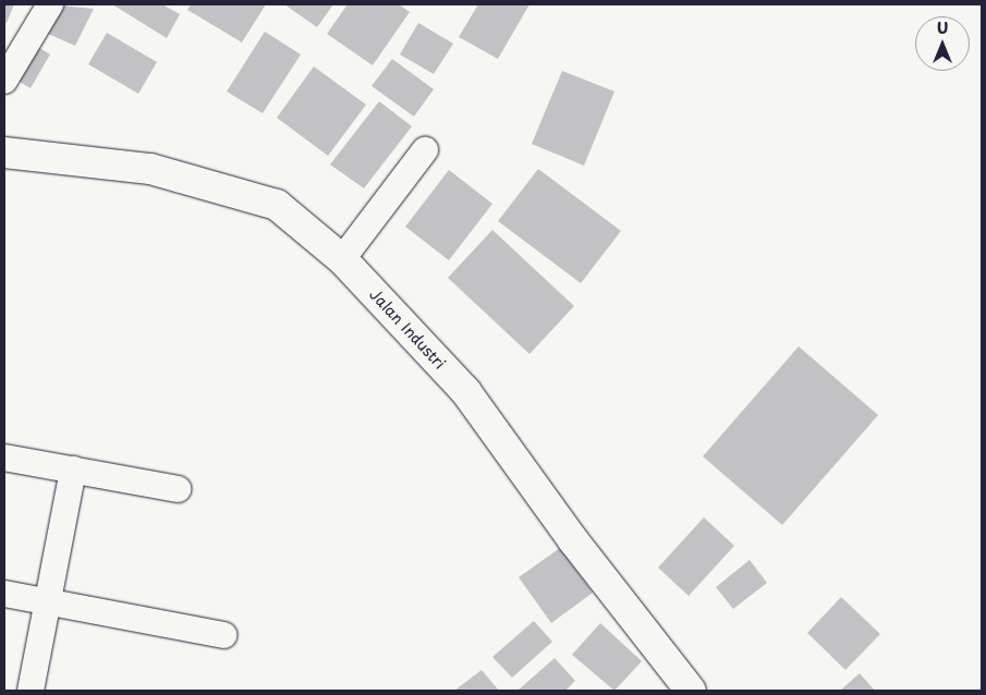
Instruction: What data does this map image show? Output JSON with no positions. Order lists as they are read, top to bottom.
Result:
{
  "streets": {
    "main road": ["Jalan Industri"]
  },
  "north": "top"
}
